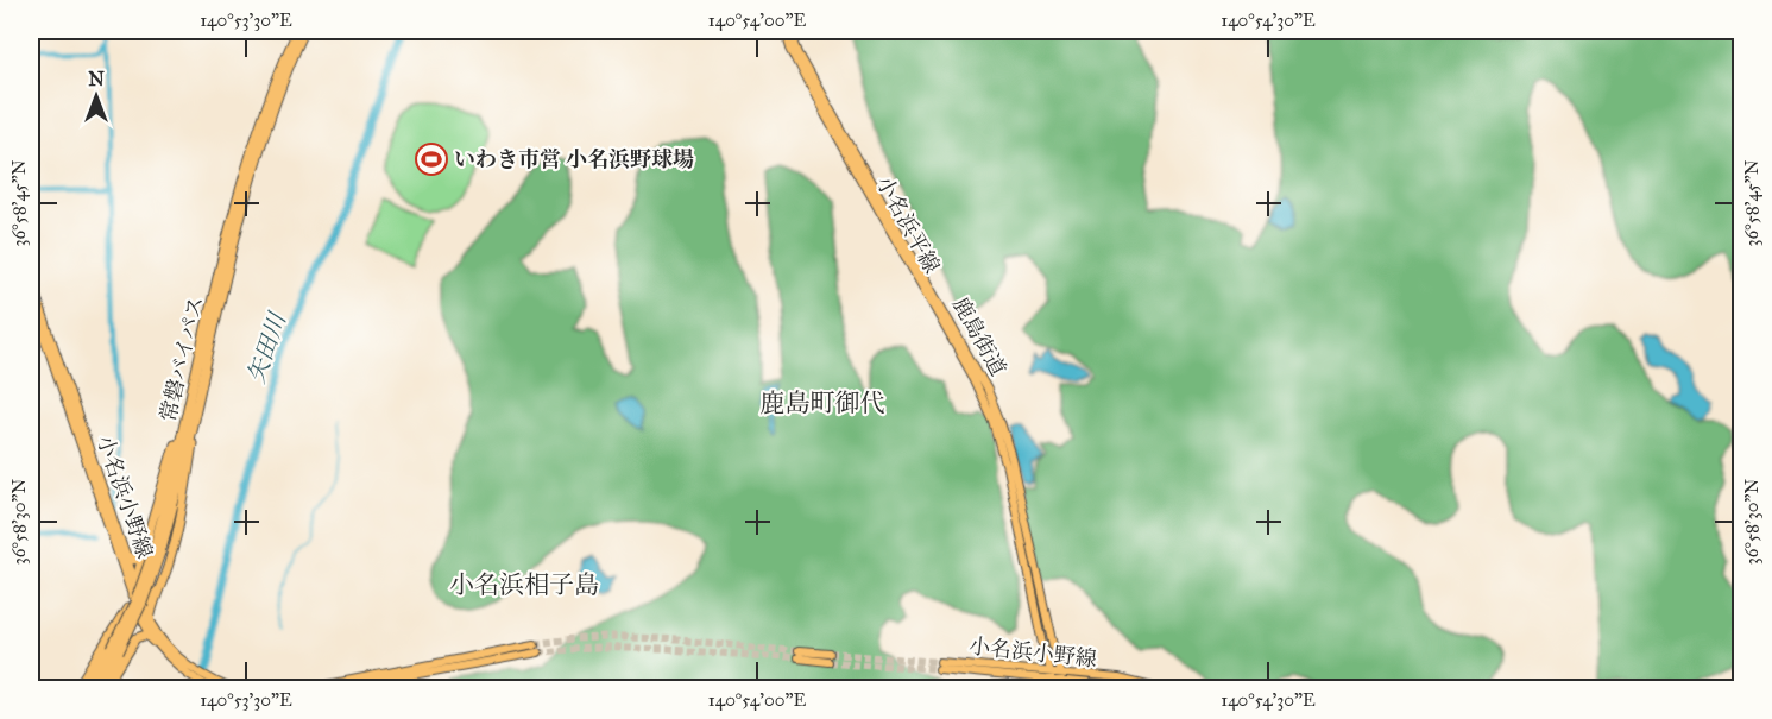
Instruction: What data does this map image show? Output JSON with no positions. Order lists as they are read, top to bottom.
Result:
{
  "streets": {
    "highway": ["常磐バイパス"],
    "main road": ["小名浜平線", "鹿島街道", "小名浜小野線"]
  },
  "crossings": [
    ["小名浜平線", "鹿島街道"],
    ["小名浜平線", "小名浜小野線"],
    ["鹿島街道", "小名浜小野線"]
  ],
  "districts": ["鹿島町御代", "小名浜相子島"],
  "water": ["矢田川"],
  "places": {
    "sports": ["いわき市営 小名浜野球場"]
  },
  "north": "top",
  "coordinates": [
    "140°53'30\"E",
    "140°54'00\"E",
    "140°54'30\"E",
    "36°58'45\"N",
    "36°58'30\"N"
  ]
}
